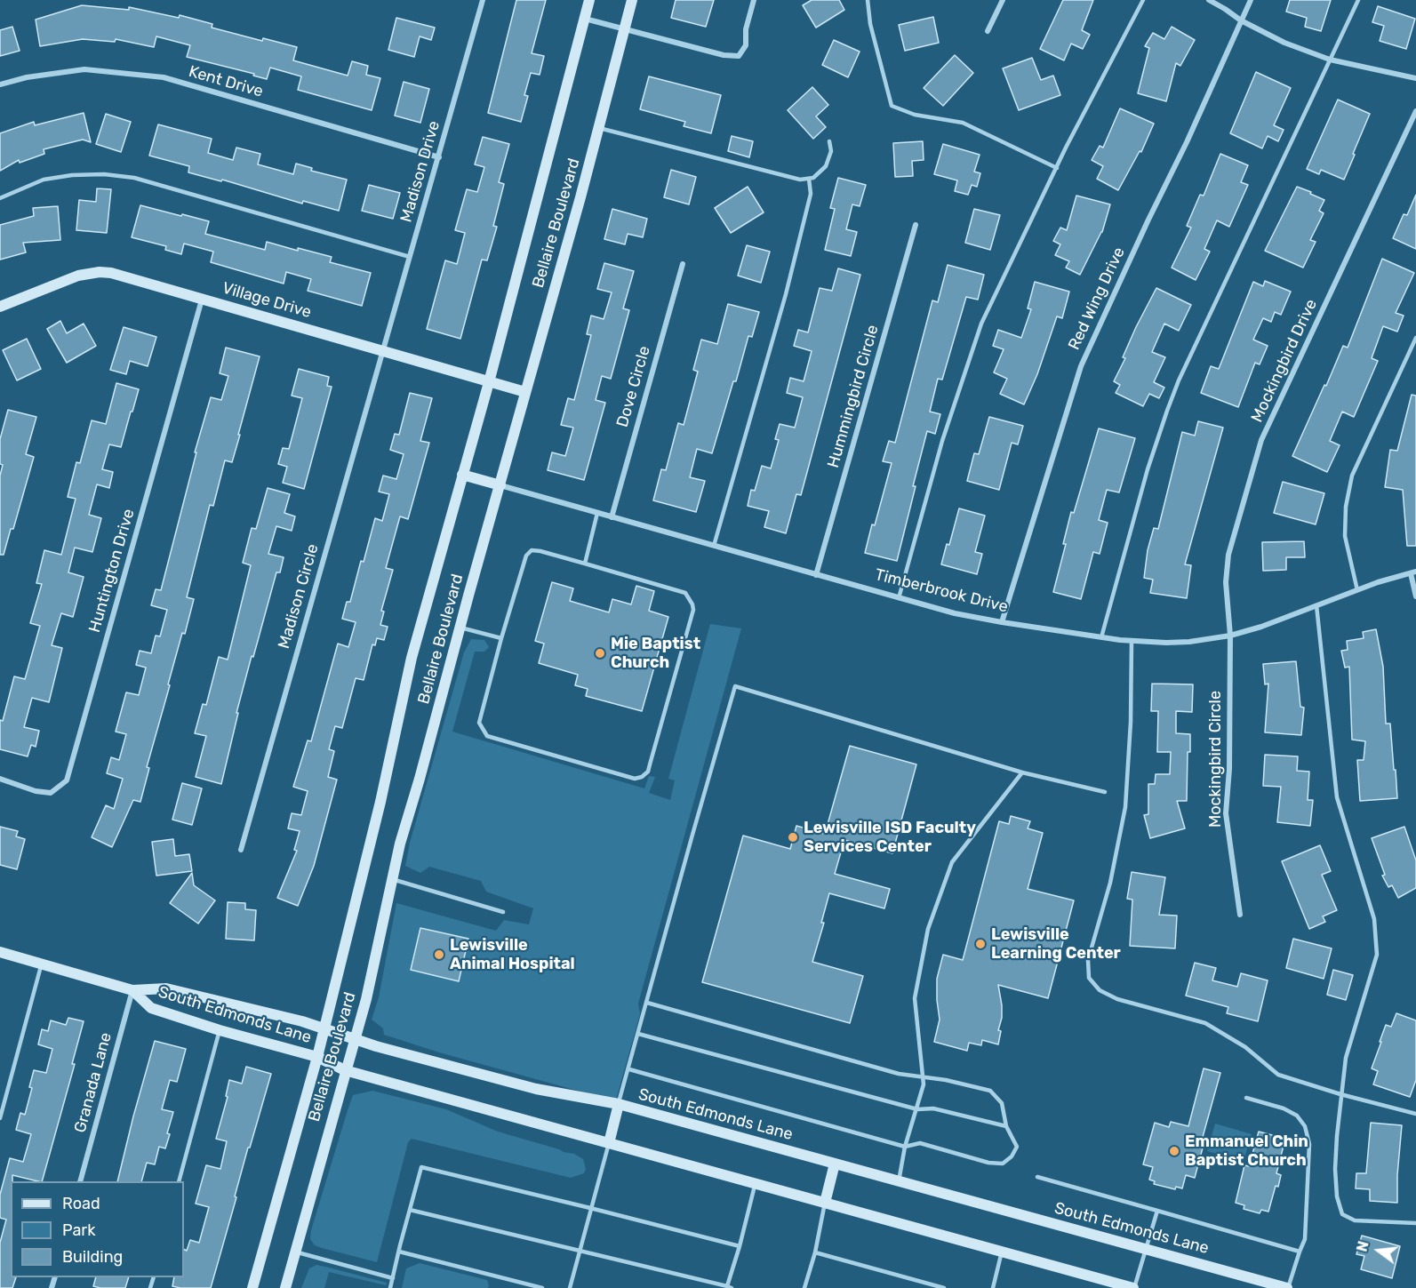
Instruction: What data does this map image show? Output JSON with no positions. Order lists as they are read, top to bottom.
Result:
{
  "streets": {
    "main road": [
      "Bellaire Boulevard",
      "Village Drive",
      "Timberbrook Drive",
      "South Edmonds Lane"
    ],
    "street": [
      "Kent Drive",
      "Madison Drive",
      "Red Wing Drive",
      "Mockingbird Drive",
      "Dove Circle",
      "Hummingbird Circle",
      "Huntington Drive",
      "Madison Circle",
      "Mockingbird Circle",
      "Granada Lane"
    ]
  },
  "crossings": [
    ["Kent Drive", "Madison Drive"],
    ["Madison Drive", "Village Drive"],
    ["Madison Drive", "Madison Circle"],
    ["Bellaire Boulevard", "Village Drive"],
    ["Bellaire Boulevard", "Timberbrook Drive"],
    ["Bellaire Boulevard", "South Edmonds Lane"],
    ["Red Wing Drive", "Timberbrook Drive"],
    ["Village Drive", "Huntington Drive"],
    ["Village Drive", "Madison Circle"],
    ["Mockingbird Drive", "Timberbrook Drive"],
    ["Mockingbird Drive", "Mockingbird Circle"],
    ["Dove Circle", "Timberbrook Drive"],
    ["Hummingbird Circle", "Timberbrook Drive"],
    ["Timberbrook Drive", "Mockingbird Circle"],
    ["South Edmonds Lane", "Granada Lane"]
  ],
  "places": [
    "Mie Baptist Church",
    "Lewisville ISD Faculty Services Center",
    "Lewisville Learning Center",
    "Lewisville Animal Hospital",
    "Emmanuel Chin Baptist Church"
  ],
  "legend": ["Road", "Park", "Building"],
  "north": "left"
}
